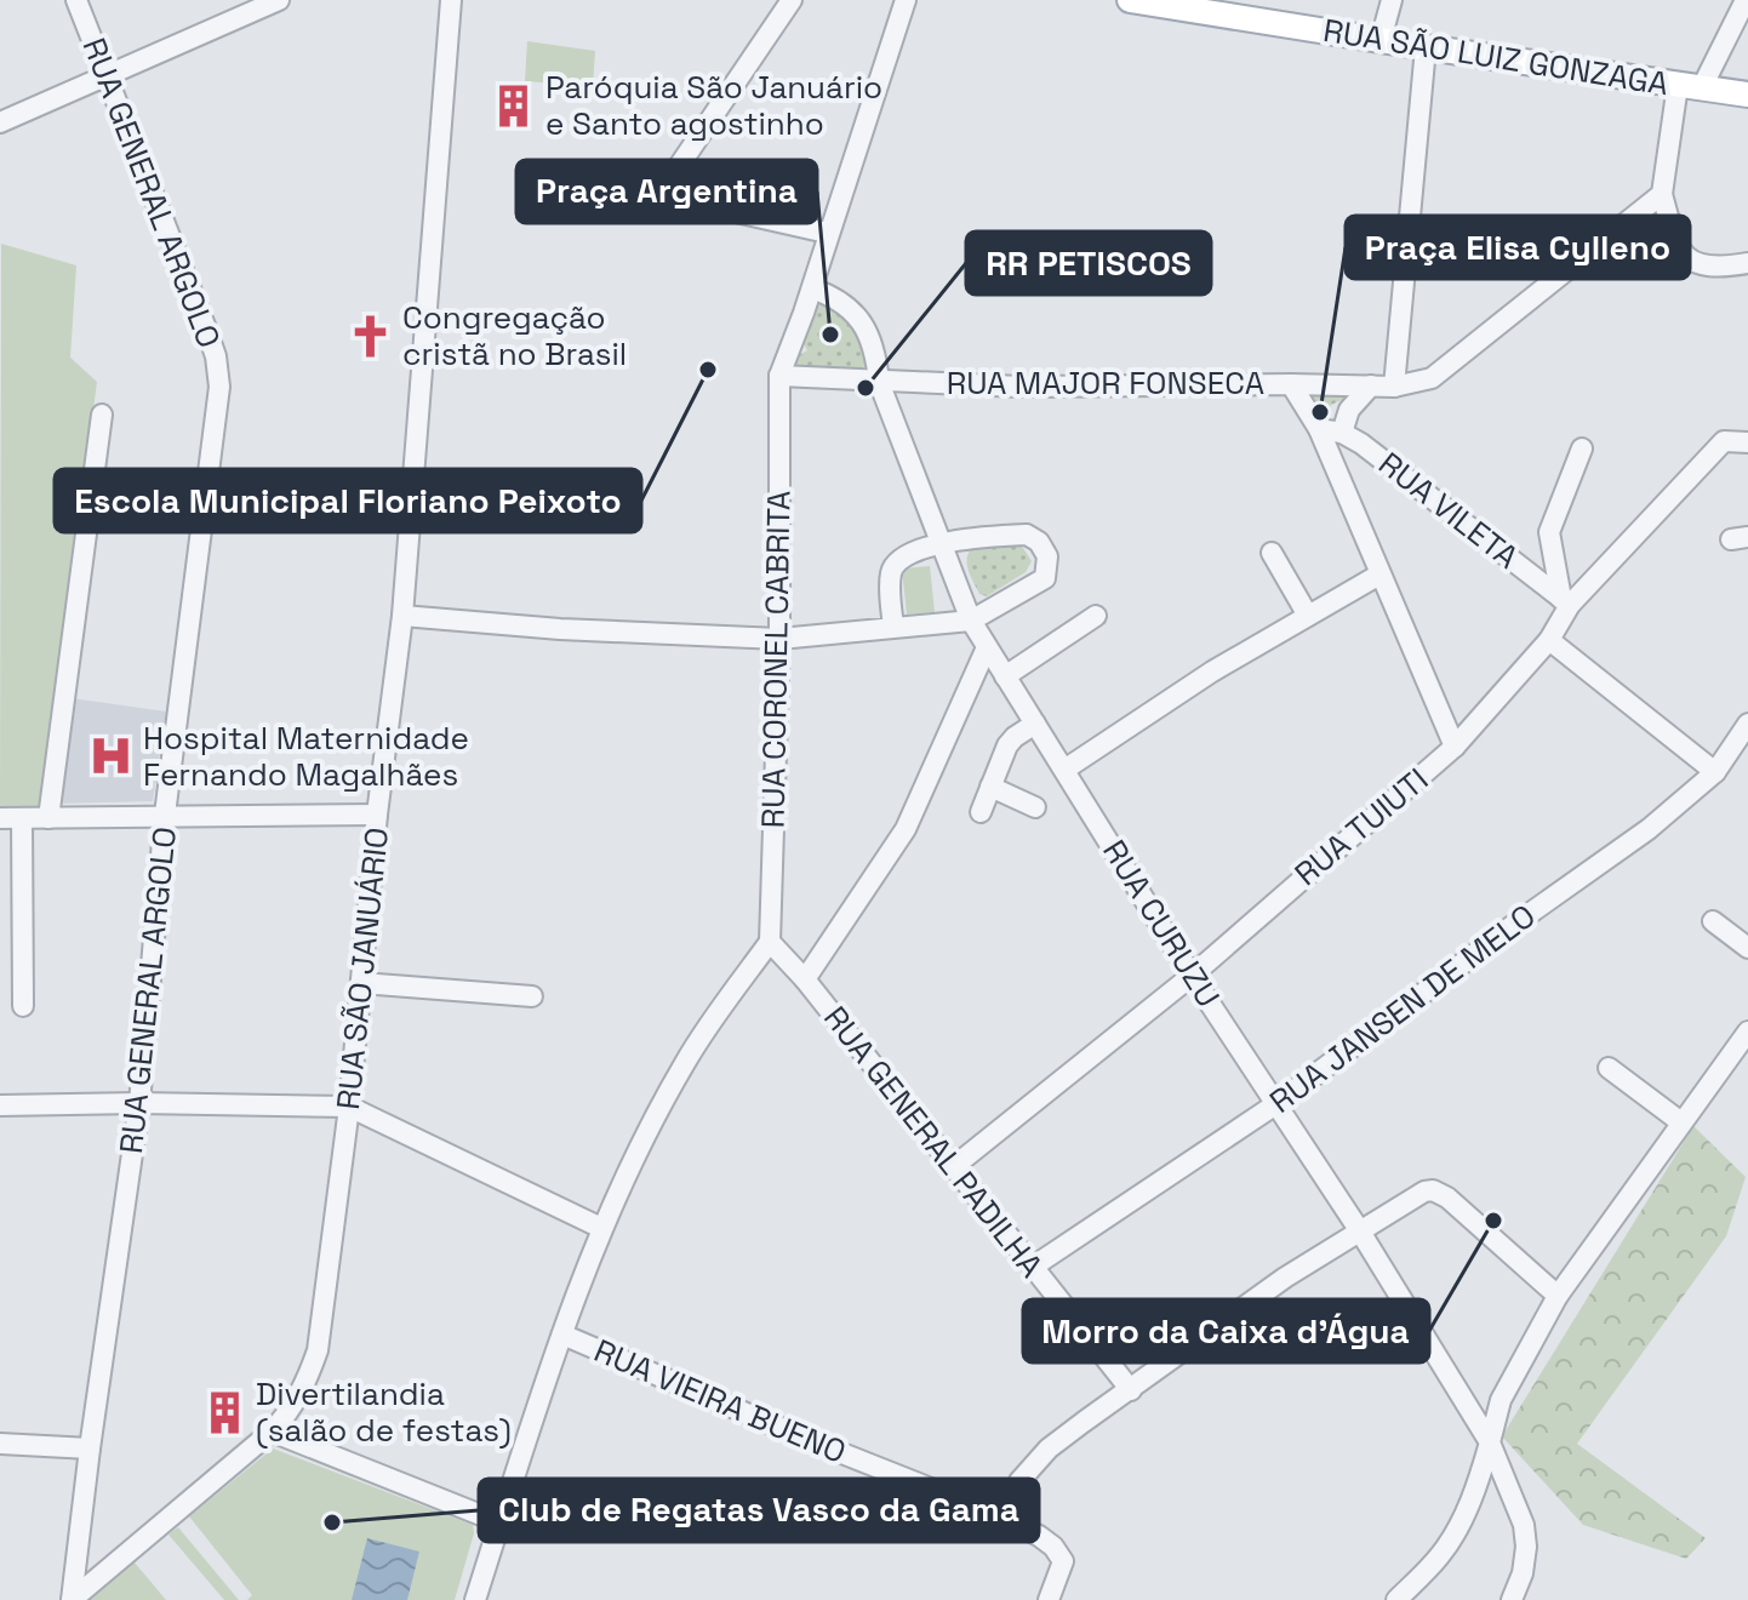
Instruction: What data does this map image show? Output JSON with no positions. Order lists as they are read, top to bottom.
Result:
{
  "streets": {
    "main road": ["RUA SÃO LUIZ GONZAGA"],
    "street": [
      "RUA GENERAL ARGOLO",
      "RUA MAJOR FONSECA",
      "RUA VILETA",
      "RUA CORONEL CABRITA",
      "RUA TUIUTI",
      "RUA CURUZU",
      "RUA SÃO JANUÁRIO",
      "RUA JANSEN DE MELO",
      "RUA GENERAL PADILHA",
      "RUA VIEIRA BUENO"
    ]
  },
  "crossings": [
    ["RUA GENERAL ARGOLO", "RUA SÃO JANUÁRIO"],
    ["RUA MAJOR FONSECA", "RUA CORONEL CABRITA"],
    ["RUA MAJOR FONSECA", "RUA CURUZU"],
    ["RUA VILETA", "RUA TUIUTI"],
    ["RUA CORONEL CABRITA", "RUA GENERAL PADILHA"],
    ["RUA TUIUTI", "RUA CURUZU"],
    ["RUA TUIUTI", "RUA GENERAL PADILHA"],
    ["RUA CURUZU", "RUA JANSEN DE MELO"],
    ["RUA JANSEN DE MELO", "RUA GENERAL PADILHA"]
  ],
  "places": {
    "building": ["Paróquia São Januário e Santo agostinho", "Divertilandia (salão de festas)"],
    "other": [
      "Praça Argentina",
      "Escola Municipal Floriano Peixoto",
      "RR PETISCOS",
      "Praça Elisa Cylleno",
      "Morro da Caixa d'Água",
      "Club de Regatas Vasco da Gama"
    ],
    "church": ["Congregação cristã no Brasil"],
    "hospital": ["Hospital Maternidade Fernando Magalhães"]
  }
}
